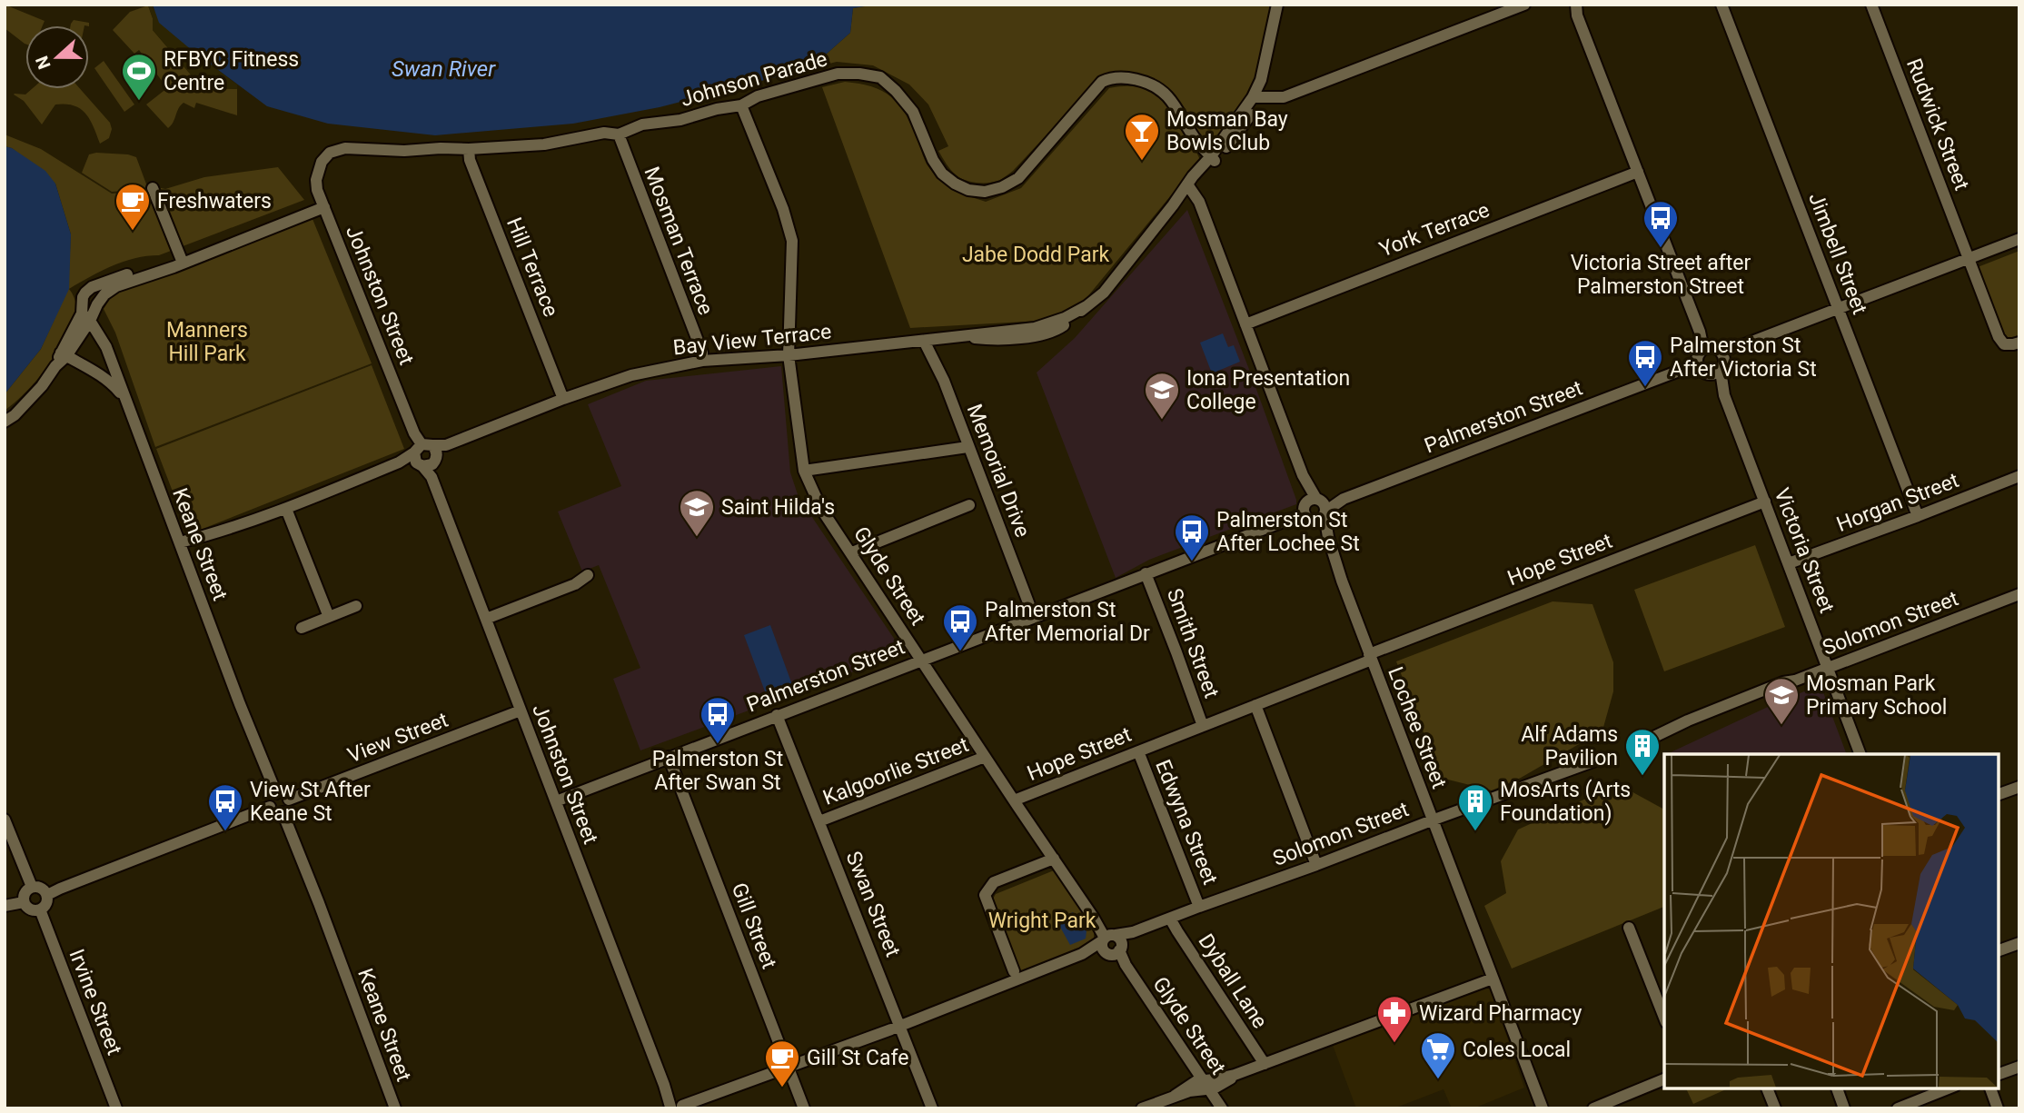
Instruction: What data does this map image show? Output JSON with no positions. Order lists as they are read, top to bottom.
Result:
{
  "streets": {
    "street": [
      "Johnson Parade",
      "Rudwick Street",
      "York Terrace",
      "Mosman Terrace",
      "Jimbell Street",
      "Hill Terrace",
      "Johnston Street",
      "Bay View Terrace",
      "Palmerston Street",
      "Memorial Drive",
      "Horgan Street",
      "Keane Street",
      "Victoria Street",
      "Hope Street",
      "Glyde Street",
      "Solomon Street",
      "Smith Street",
      "Lochee Street",
      "View Street",
      "Kalgoorlie Street",
      "Edwyna Street",
      "Swan Street",
      "Gill Street",
      "Dyball Lane",
      "Irvine Street"
    ]
  },
  "crossings": [
    ["Johnson Parade", "Mosman Terrace"],
    ["Johnson Parade", "Hill Terrace"],
    ["Johnson Parade", "Johnston Street"],
    ["Johnson Parade", "Bay View Terrace"],
    ["Johnson Parade", "Glyde Street"],
    ["Rudwick Street", "Palmerston Street"],
    ["York Terrace", "Victoria Street"],
    ["York Terrace", "Lochee Street"],
    ["Mosman Terrace", "Bay View Terrace"],
    ["Jimbell Street", "Palmerston Street"],
    ["Jimbell Street", "Horgan Street"],
    ["Hill Terrace", "Bay View Terrace"],
    ["Johnston Street", "Bay View Terrace"],
    ["Johnston Street", "Palmerston Street"],
    ["Johnston Street", "Solomon Street"],
    ["Johnston Street", "View Street"],
    ["Bay View Terrace", "Memorial Drive"],
    ["Bay View Terrace", "Glyde Street"],
    ["Bay View Terrace", "Lochee Street"],
    ["Palmerston Street", "Memorial Drive"],
    ["Palmerston Street", "Victoria Street"],
    ["Palmerston Street", "Glyde Street"],
    ["Palmerston Street", "Smith Street"],
    ["Palmerston Street", "Lochee Street"],
    ["Palmerston Street", "Swan Street"],
    ["Palmerston Street", "Gill Street"],
    ["Horgan Street", "Victoria Street"],
    ["Keane Street", "View Street"],
    ["Victoria Street", "Hope Street"],
    ["Victoria Street", "Solomon Street"],
    ["Hope Street", "Glyde Street"],
    ["Hope Street", "Smith Street"],
    ["Hope Street", "Lochee Street"],
    ["Hope Street", "Edwyna Street"],
    ["Glyde Street", "Solomon Street"],
    ["Glyde Street", "Kalgoorlie Street"],
    ["Solomon Street", "Lochee Street"],
    ["Solomon Street", "Edwyna Street"],
    ["Solomon Street", "Swan Street"],
    ["Solomon Street", "Gill Street"],
    ["Solomon Street", "Dyball Lane"],
    ["Kalgoorlie Street", "Swan Street"]
  ],
  "water": ["Swan River"],
  "parks": ["Jabe Dodd Park", "Manners Hill Park", "Wright Park"],
  "places": {
    "sports": ["RFBYC Fitness Centre"],
    "bar": ["Mosman Bay Bowls Club"],
    "cafe": ["Freshwaters", "Gill St Cafe"],
    "bus stop": [
      "Victoria Street after Palmerston Street",
      "Palmerston St After Victoria St",
      "Palmerston St After Lochee St",
      "Palmerston St After Memorial Dr",
      "Palmerston St After Swan St",
      "View St After Keane St"
    ],
    "school or university": ["Iona Presentation College", "Saint Hilda's", "Mosman Park Primary School"],
    "building": ["Alf Adams Pavilion", "MosArts (Arts Foundation)"],
    "pharmacy": ["Wizard Pharmacy"],
    "supermarket": ["Coles Local"]
  },
  "north": "left"
}
